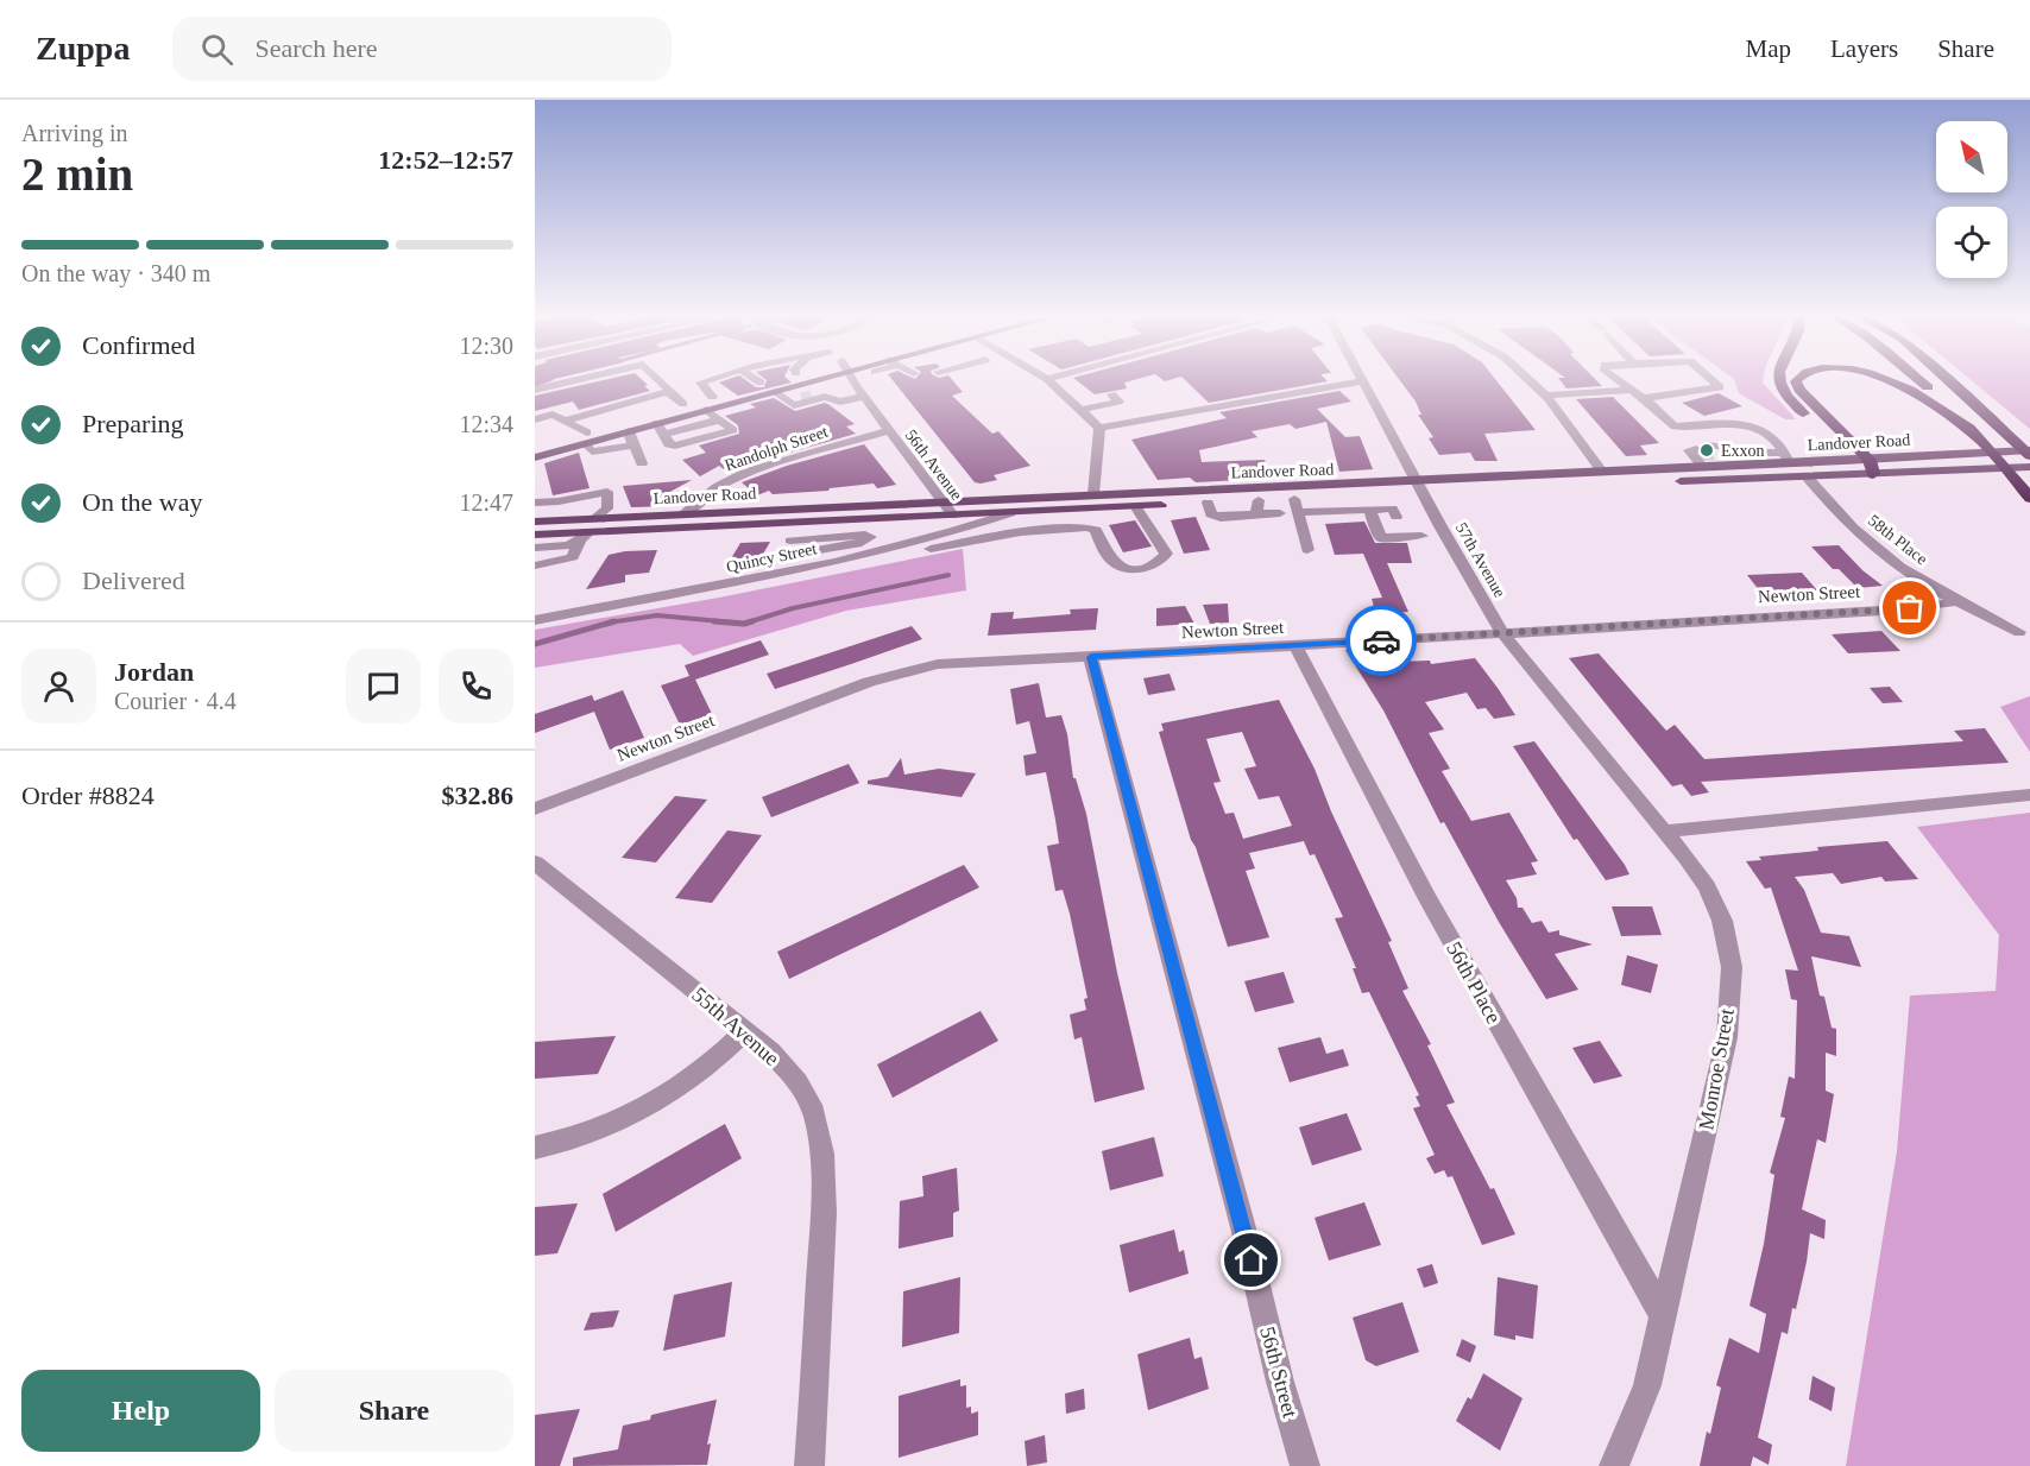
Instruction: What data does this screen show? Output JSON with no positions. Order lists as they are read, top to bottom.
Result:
{
  "streets": {
    "main road": ["Landover Road"],
    "street": [
      "Randolph Street",
      "56th Avenue",
      "58th Place",
      "Quincy Street",
      "57th Avenue",
      "Newton Street",
      "56th Place",
      "55th Avenue",
      "Monroe Street",
      "56th Street"
    ]
  },
  "crossings": [
    ["Landover Road", "Randolph Street"],
    ["Landover Road", "56th Avenue"],
    ["Landover Road", "58th Place"],
    ["Landover Road", "Quincy Street"],
    ["Landover Road", "57th Avenue"],
    ["Randolph Street", "56th Avenue"],
    ["58th Place", "Newton Street"],
    ["57th Avenue", "Newton Street"],
    ["57th Avenue", "Monroe Street"],
    ["Newton Street", "56th Place"],
    ["Newton Street", "56th Street"],
    ["56th Place", "Monroe Street"]
  ],
  "places": ["Exxon"],
  "north": "top left",
  "page": {
    "header": "Zuppa",
    "search": "Search here",
    "nav": ["Map", "Layers", "Share"],
    "heading": ["2 min", "Arriving in", "12:52–12:57"],
    "panel": [
      "Jordan",
      "Courier · 4.4",
      "Order #8824",
      "$32.86"
    ],
    "bar": "On the way · 340 m",
    "list": [
      ["Confirmed", "12:30"],
      ["Preparing", "12:34"],
      ["On the way", "12:47"],
      "Delivered"
    ],
    "buttons": ["Help", "Share"]
  }
}
